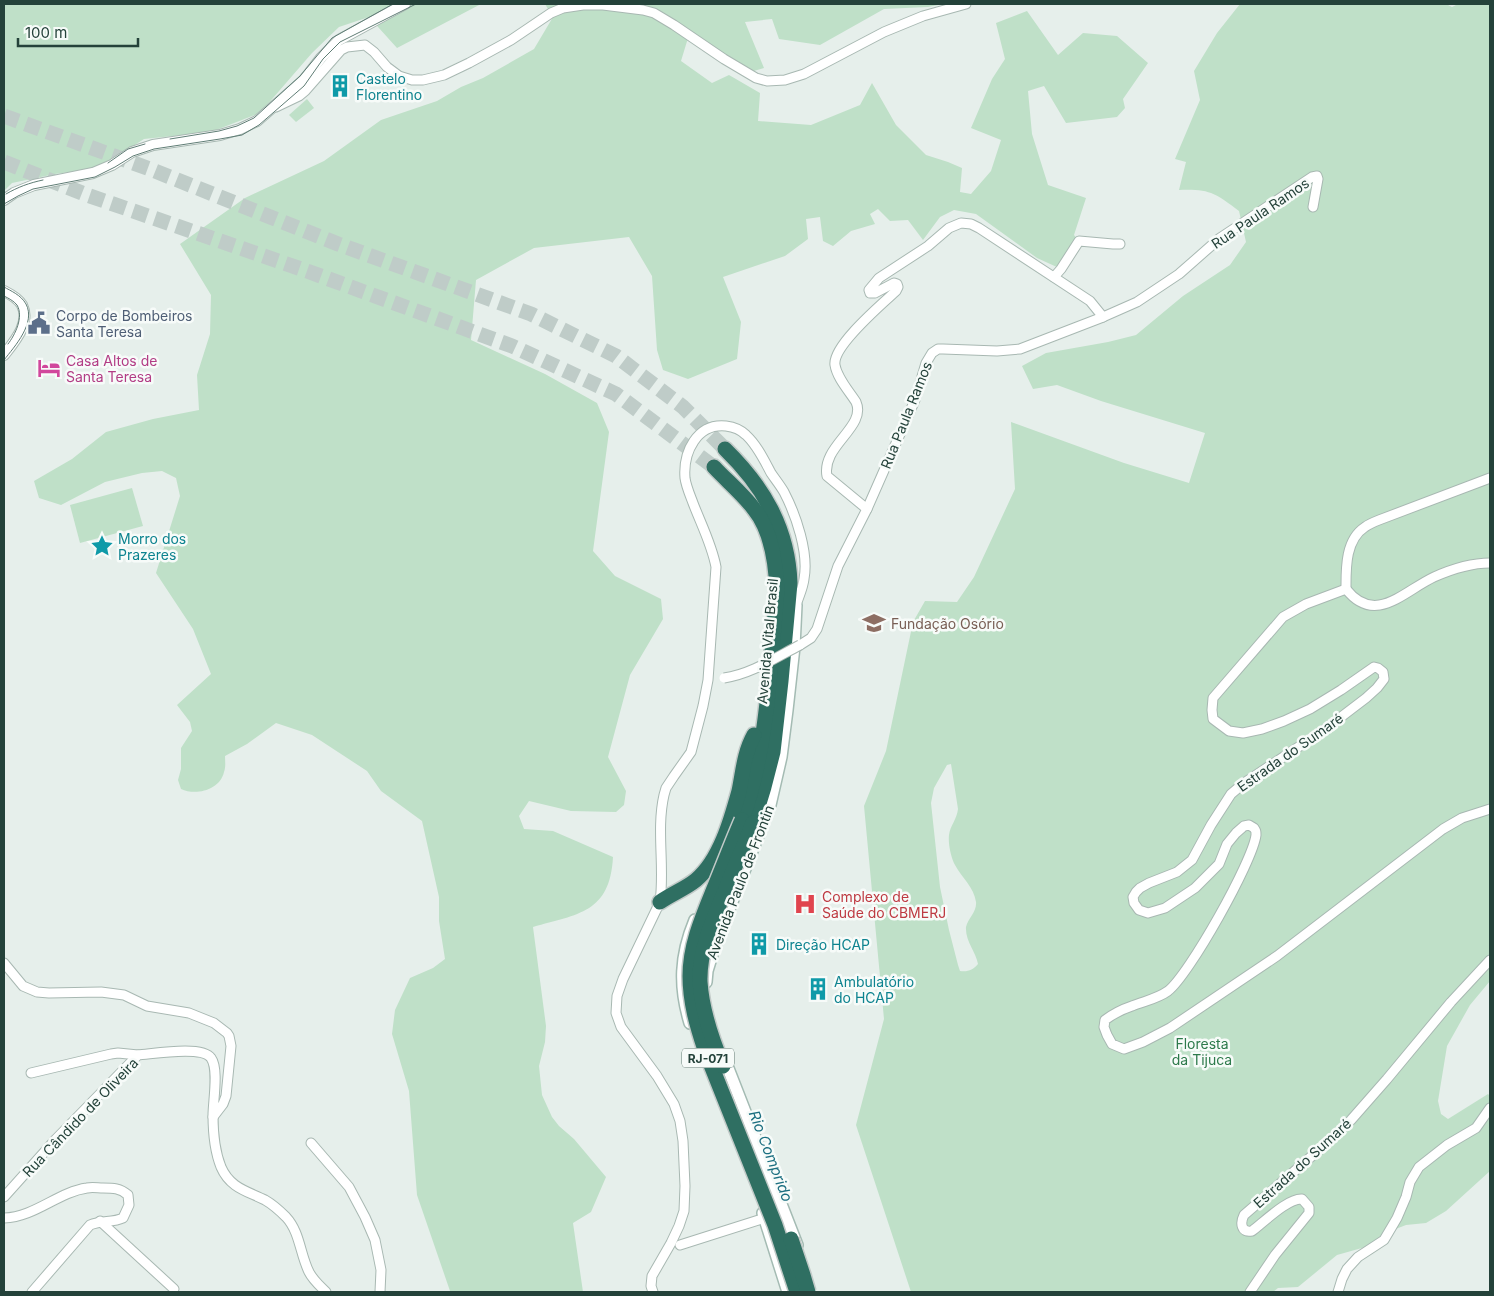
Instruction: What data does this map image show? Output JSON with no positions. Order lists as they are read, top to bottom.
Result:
{
  "streets": {
    "highway": ["Avenida Vital Brasil", "RJ-071"],
    "main road": ["Avenida Paulo de Frontin"],
    "street": ["Rua Paula Ramos", "Estrada do Sumaré", "Rua Cândido de Oliveira"]
  },
  "crossings": [
    ["Avenida Vital Brasil", "RJ-071"]
  ],
  "water": ["Rio Comprido"],
  "parks": ["Floresta da Tijuca"],
  "places": {
    "building": ["Castelo Florentino", "Direção HCAP", "Ambulatório do HCAP"],
    "public building": ["Corpo de Bombeiros Santa Teresa"],
    "hotel": ["Casa Altos de Santa Teresa"],
    "place": ["Morro dos Prazeres"],
    "school or university": ["Fundação Osório"],
    "hospital": ["Complexo de Saúde do CBMERJ"]
  },
  "scale_bar": "100 m"
}
